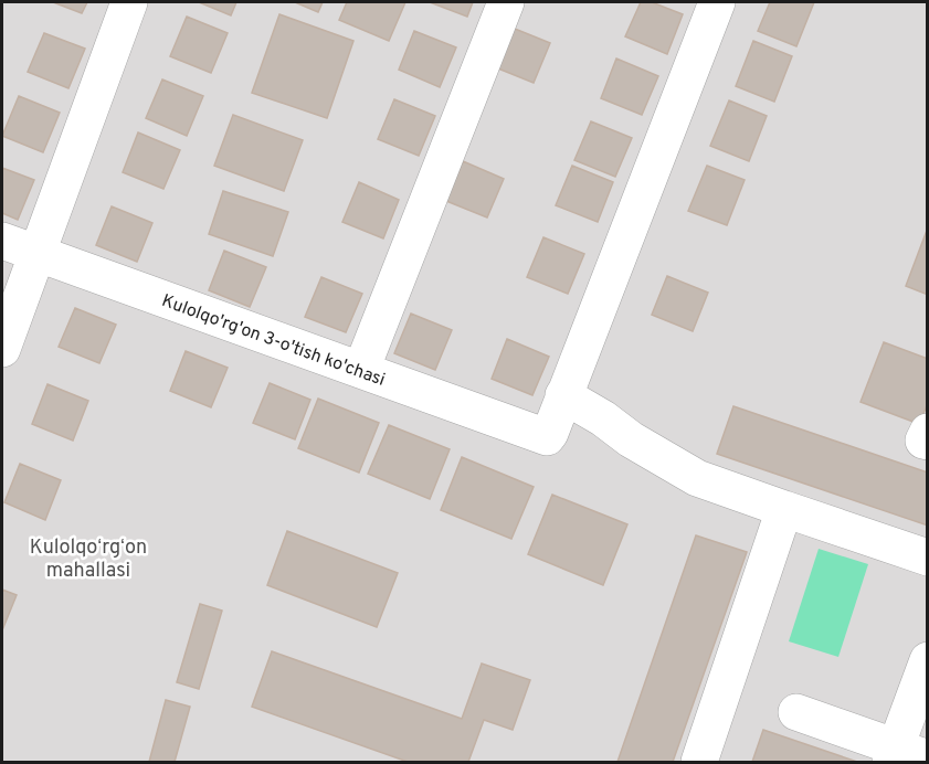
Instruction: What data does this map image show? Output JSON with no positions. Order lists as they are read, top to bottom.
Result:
{
  "streets": {
    "street": ["Kulolqo'rg'on 3-o'tish ko'chasi"]
  },
  "districts": ["Kulolqoʻrgʻon mahallasi"]
}
